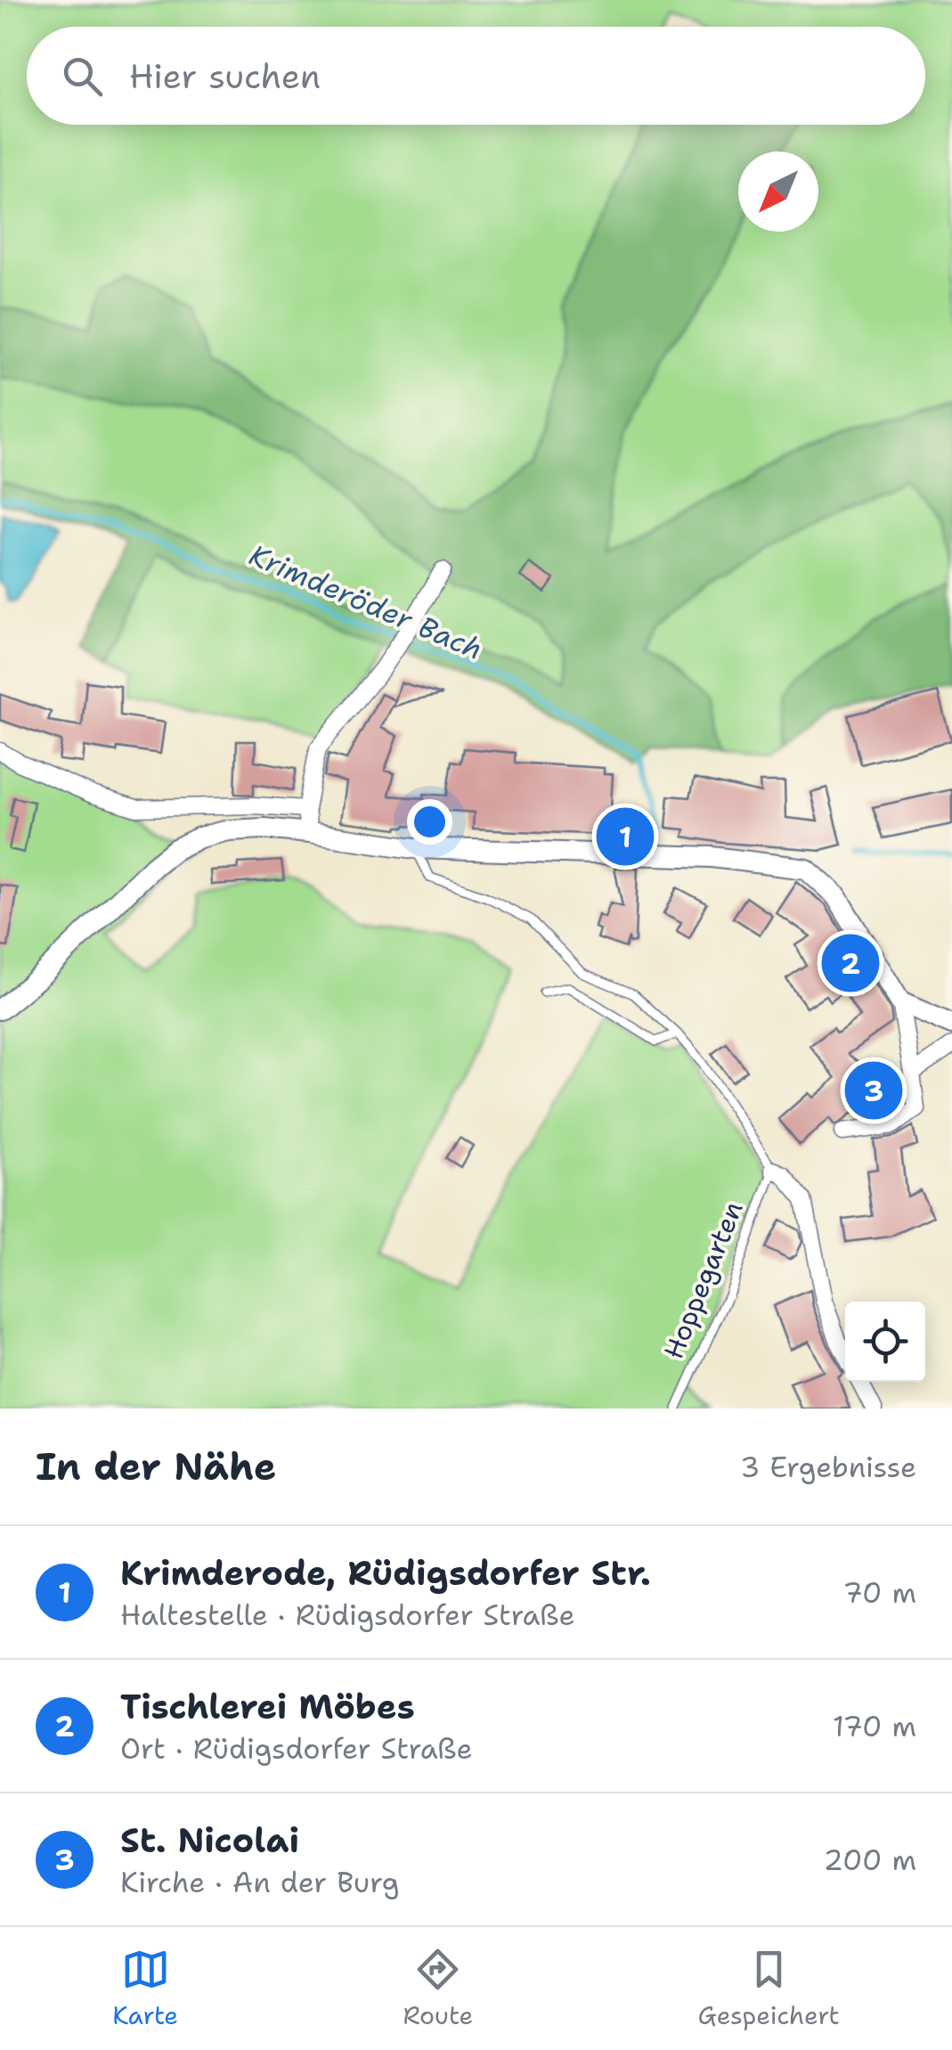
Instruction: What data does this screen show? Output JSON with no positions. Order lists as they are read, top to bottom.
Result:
{
  "streets": {
    "lane": ["Hoppegarten"]
  },
  "water": ["Krimderöder Bach"],
  "north": "bottom left",
  "page": {
    "search": "Hier suchen",
    "pins": ["1", "2", "3"],
    "heading": ["In der Nähe", "3 Ergebnisse"],
    "list": [
      {
        "mark": "1",
        "name": "Krimderode, Rüdigsdorfer Str.",
        "note": "Haltestelle · Rüdigsdorfer Straße",
        "value": "70 m"
      },
      {
        "mark": "2",
        "name": "Tischlerei Möbes",
        "note": "Ort · Rüdigsdorfer Straße",
        "value": "170 m"
      },
      {
        "mark": "3",
        "name": "St. Nicolai",
        "note": "Kirche · An der Burg",
        "value": "200 m"
      }
    ],
    "nav": ["Karte", "Route", "Gespeichert"]
  }
}
